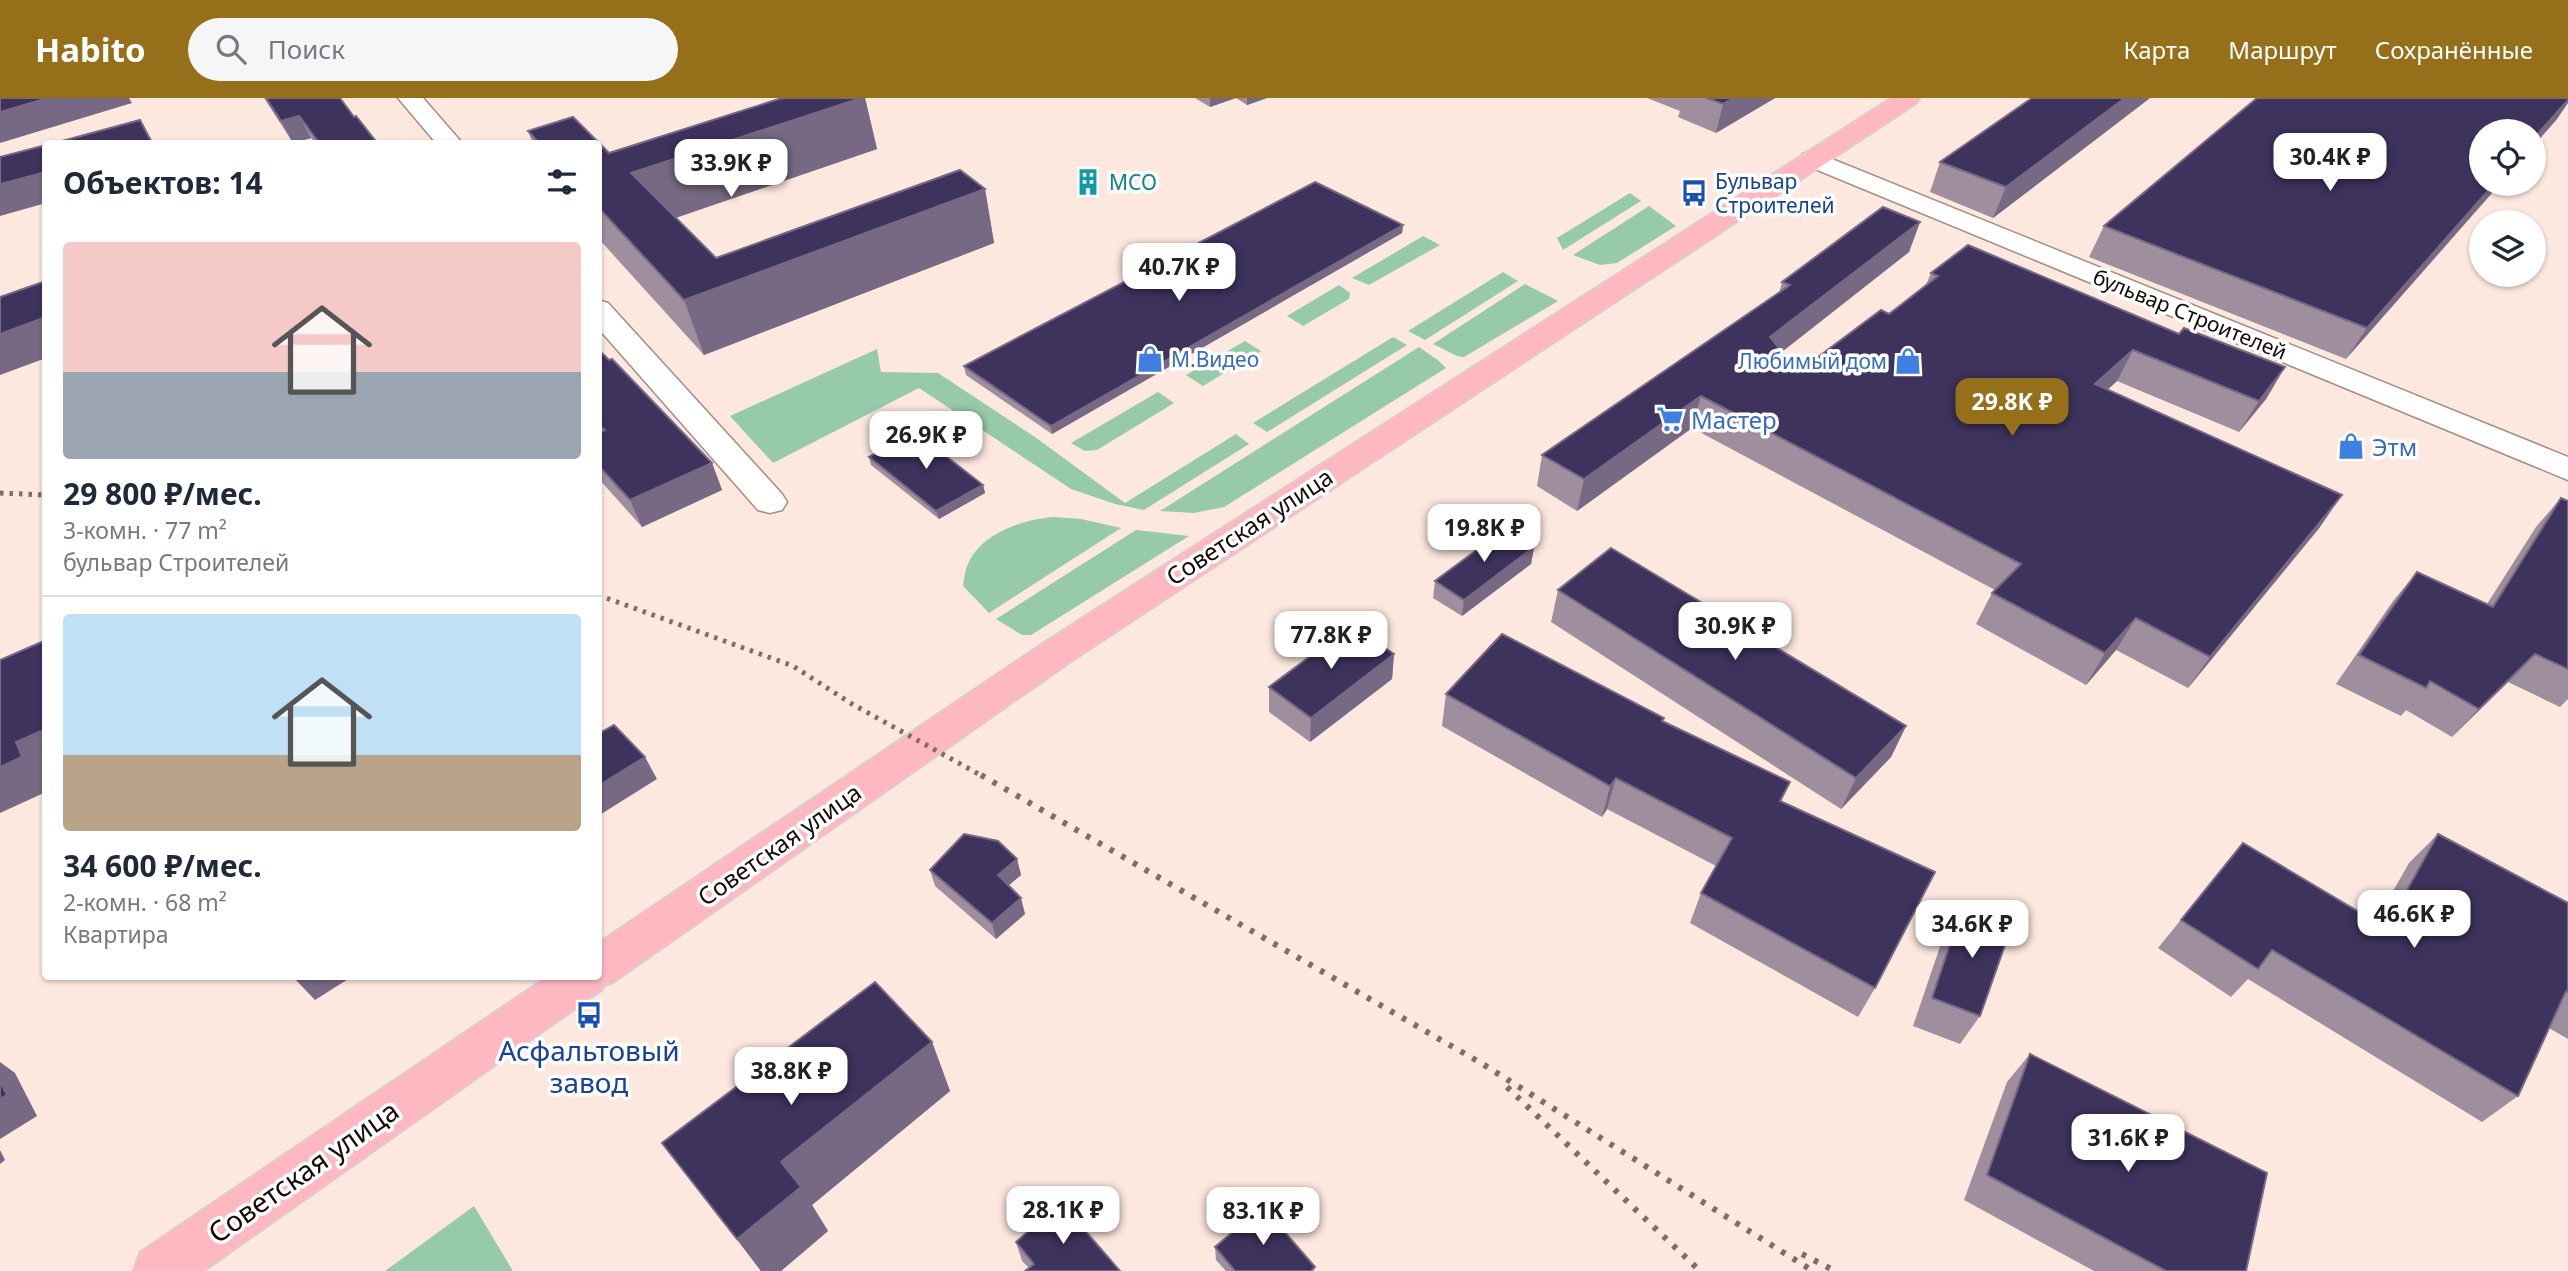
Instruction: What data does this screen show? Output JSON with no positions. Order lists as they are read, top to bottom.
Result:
{
  "streets": {
    "main road": ["Советская улица"],
    "street": ["бульвар Строителей"]
  },
  "crossings": [
    ["бульвар Строителей", "Советская улица"]
  ],
  "places": {
    "building": ["МСО"],
    "bus stop": ["Бульвар Строителей", "Асфальтовый завод"],
    "shop": ["М.Видео", "Любимый дом", "Этм"],
    "supermarket": ["Мастер"]
  },
  "page": {
    "header": "Habito",
    "search": "Поиск",
    "nav": ["Карта", "Маршрут", "Сохранённые"],
    "price": [
      "30.4K ₽",
      "33.9K ₽",
      "40.7K ₽",
      "29.8K ₽",
      "26.9K ₽",
      "19.8K ₽",
      "30.9K ₽",
      "77.8K ₽",
      "46.6K ₽",
      "34.6K ₽",
      "38.8K ₽",
      "31.6K ₽",
      "28.1K ₽",
      "83.1K ₽"
    ],
    "heading": "Объектов: 14",
    "list": [
      {
        "name": "29 800 ₽/мес.",
        "note": "3-комн. · 77 m² · бульвар Строителей"
      },
      {
        "name": "34 600 ₽/мес.",
        "note": "2-комн. · 68 m² · Квартира"
      }
    ]
  }
}
